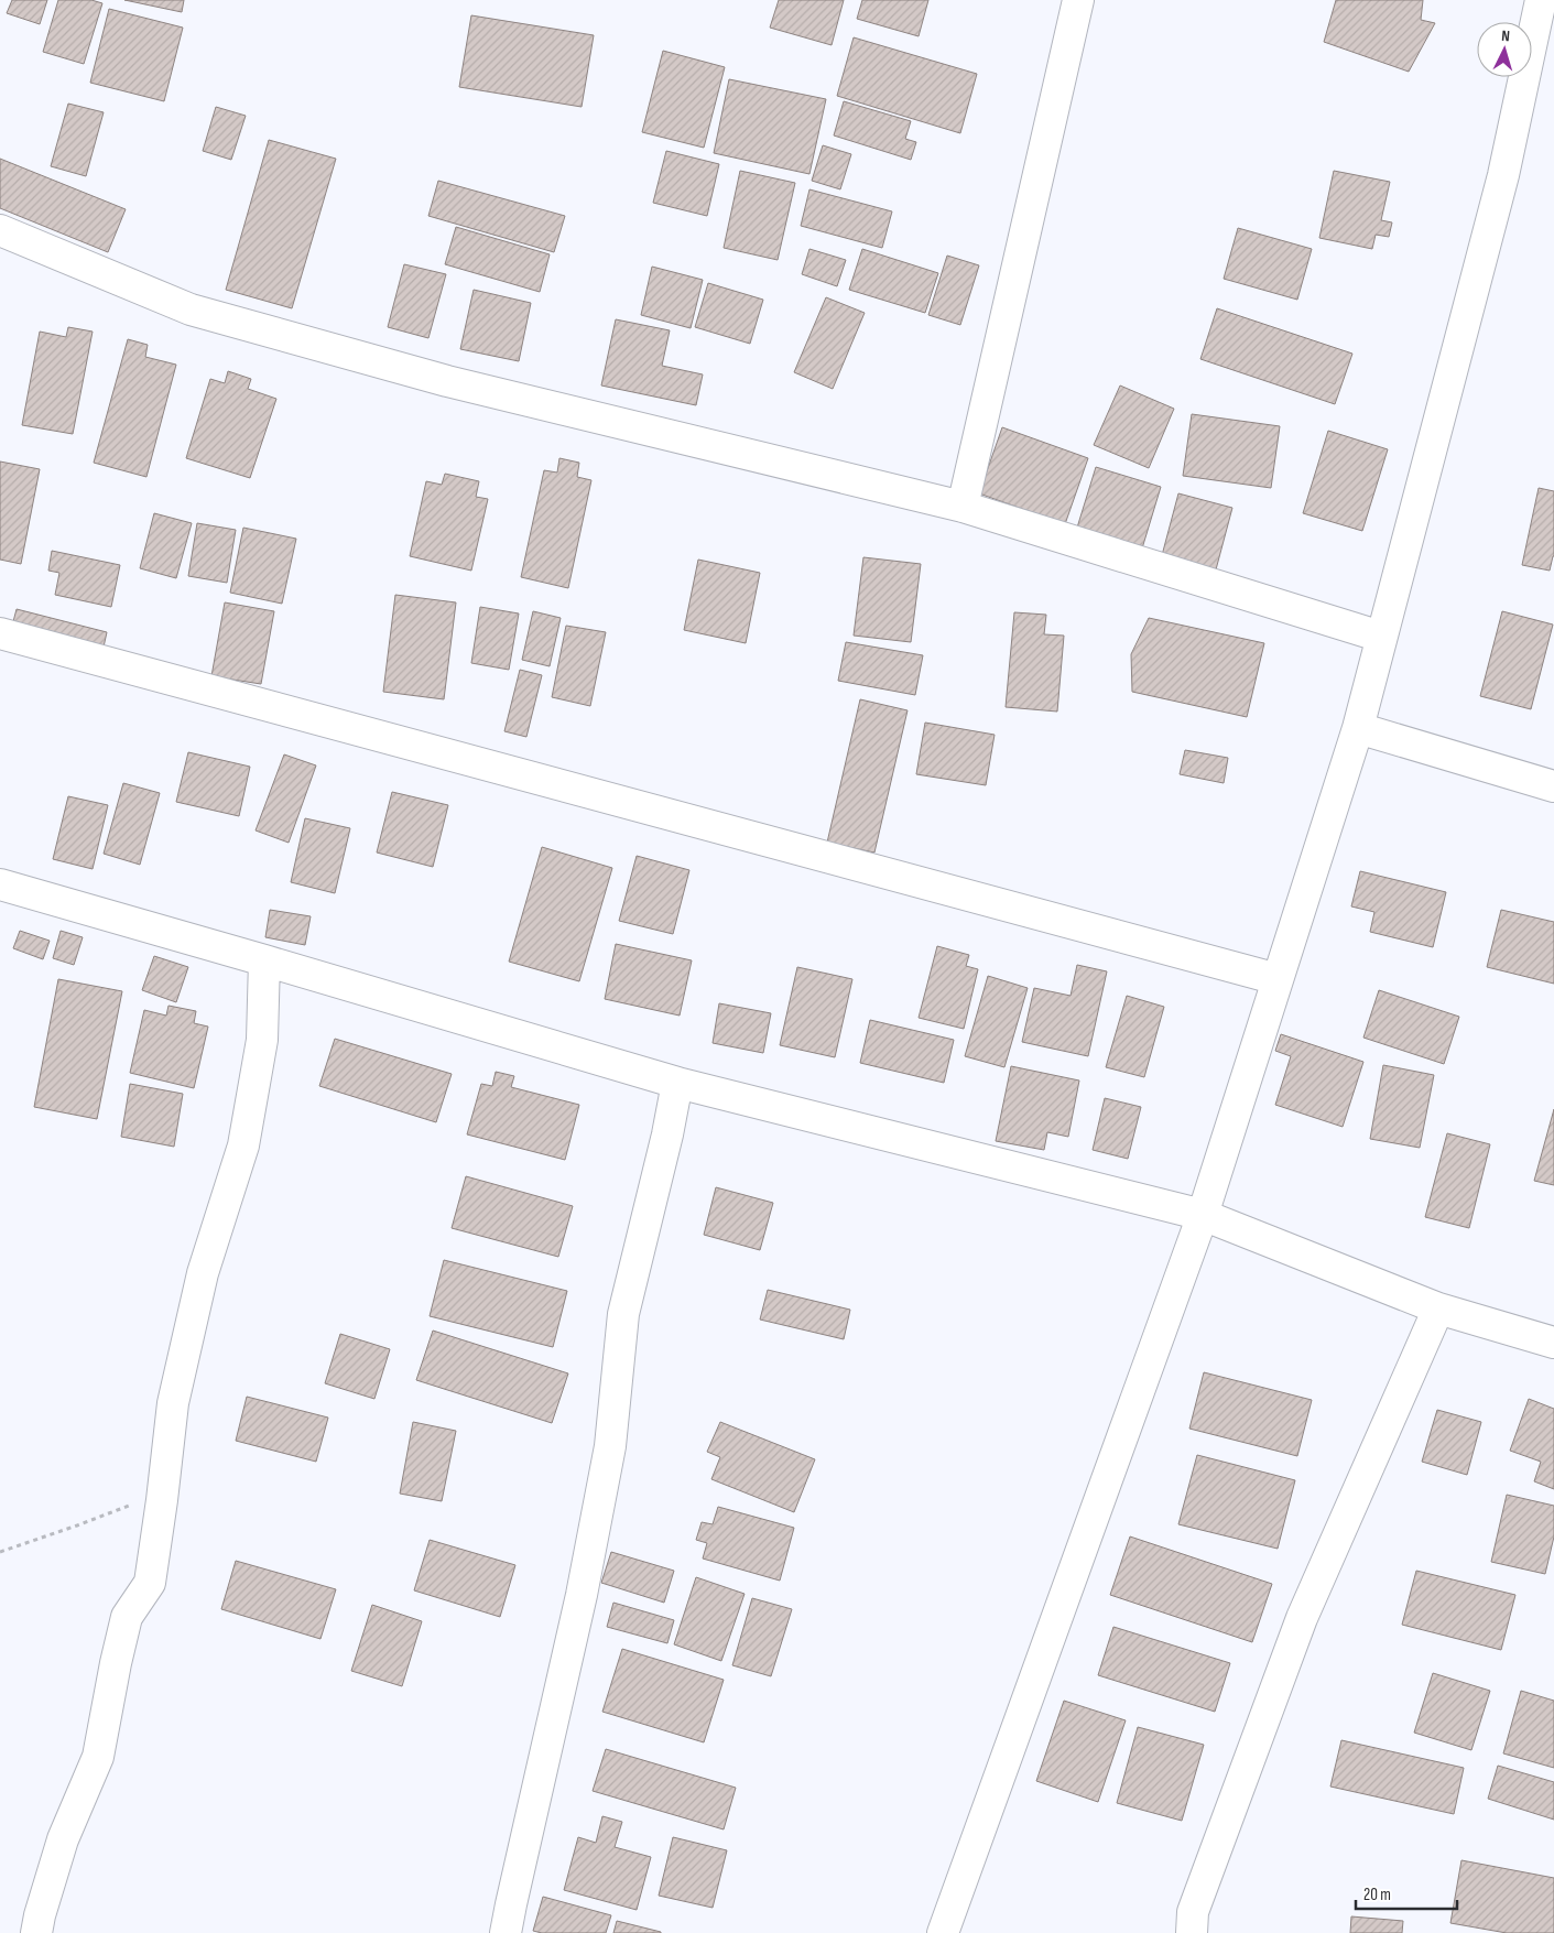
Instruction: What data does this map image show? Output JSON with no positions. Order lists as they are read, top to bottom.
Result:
{
  "scale_bar": "20 m",
  "north": "top"
}
